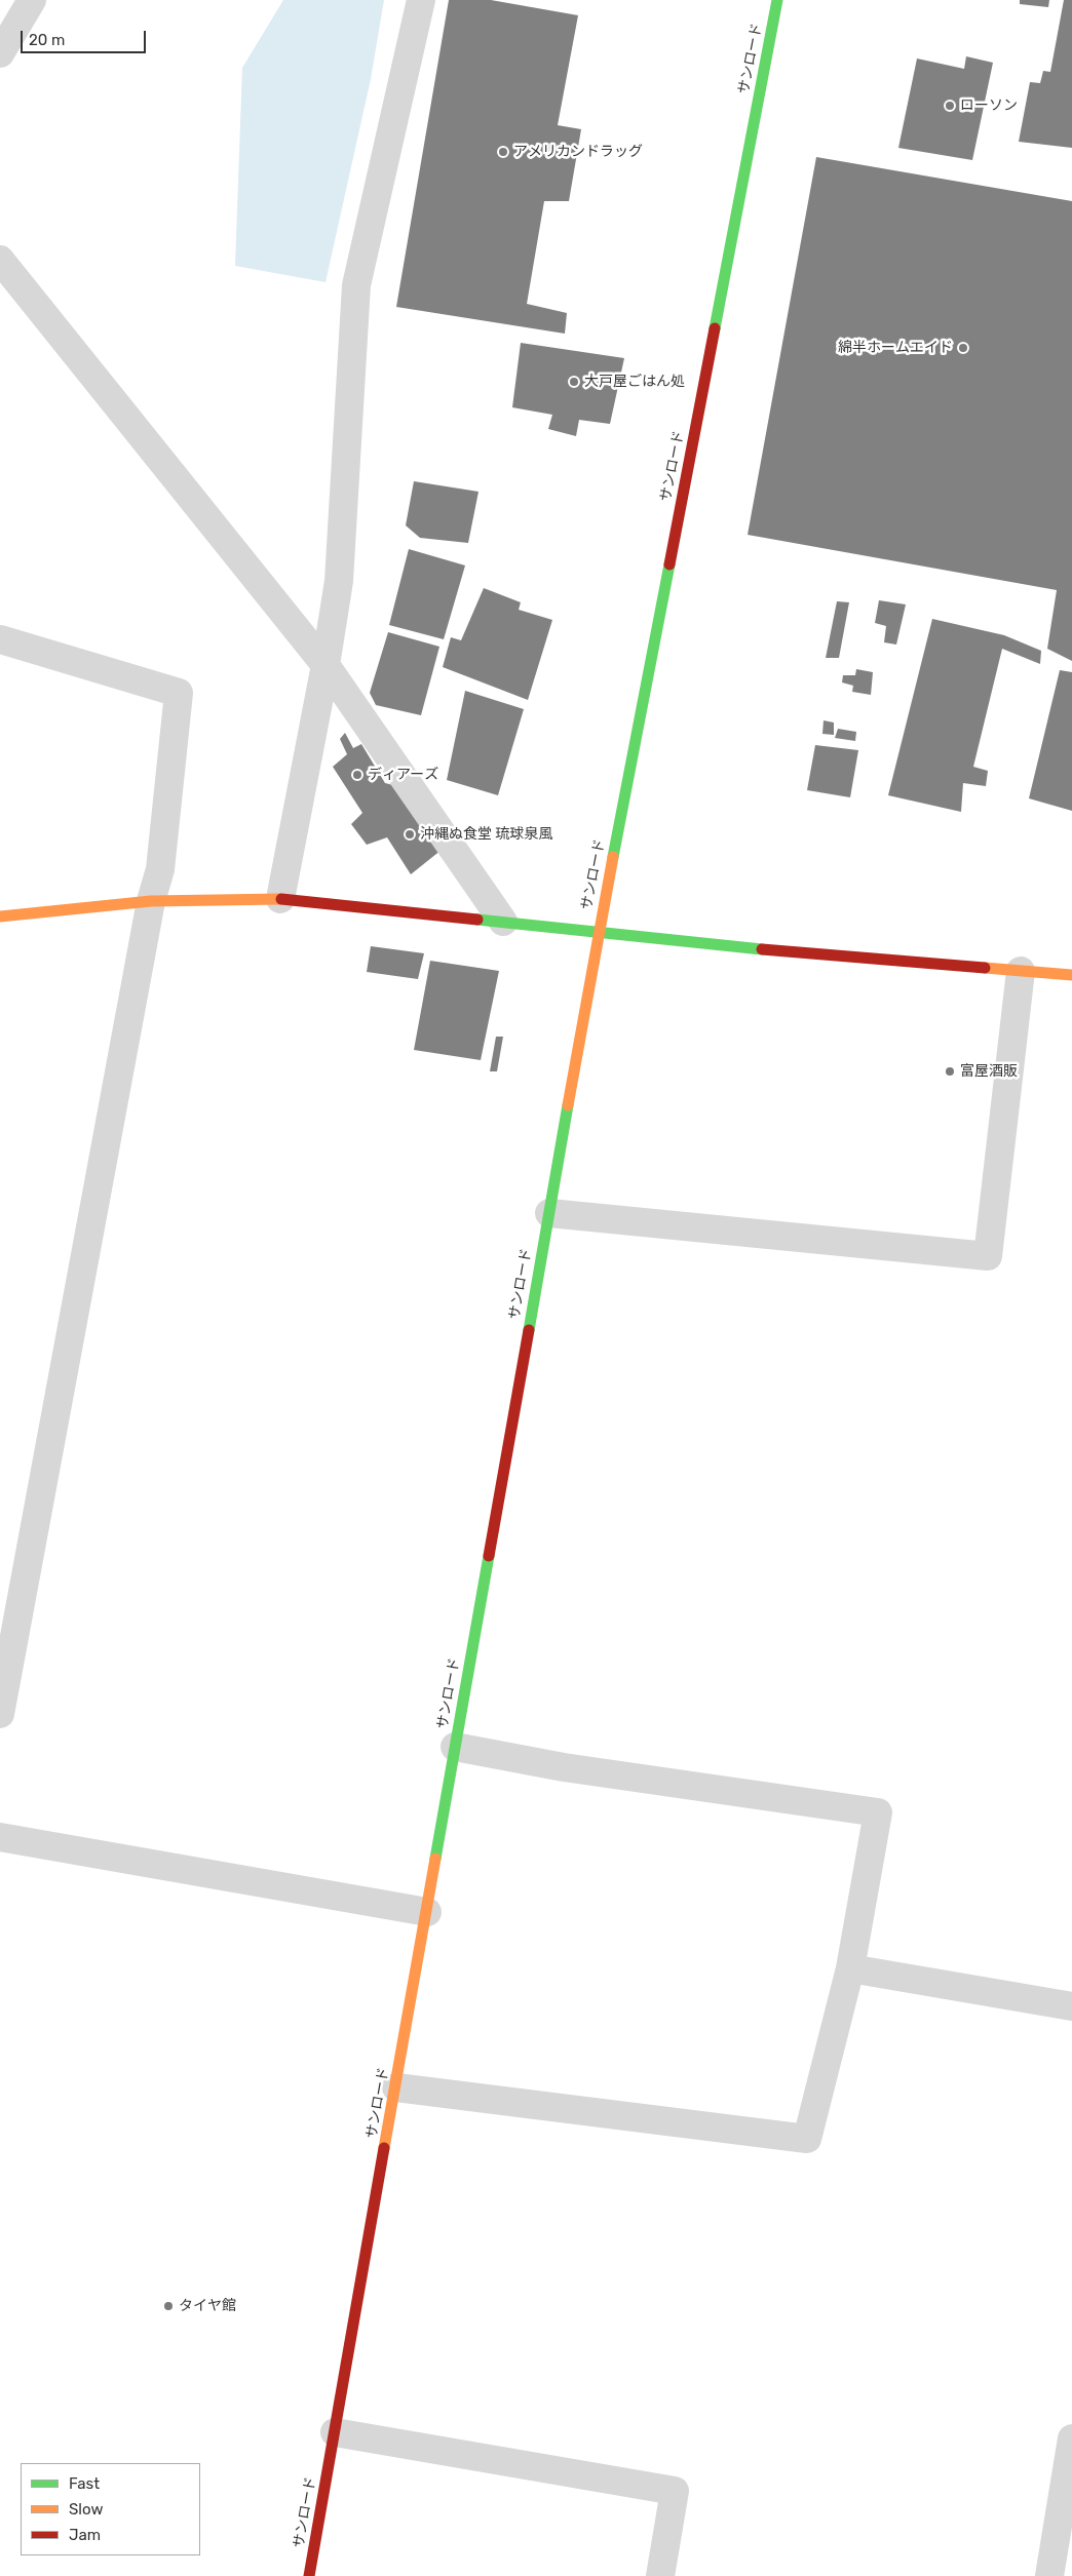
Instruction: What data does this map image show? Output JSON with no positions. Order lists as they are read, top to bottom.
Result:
{
  "streets": {
    "street": ["サンロード"]
  },
  "places": [
    "ローソン",
    "アメリカンドラッグ",
    "綿半ホームエイド",
    "大戸屋ごはん処",
    "ディアーズ",
    "沖縄ぬ食堂 琉球泉風",
    "富屋酒販",
    "タイヤ館"
  ],
  "legend": ["Fast", "Slow", "Jam"],
  "scale_bar": "20 m"
}
